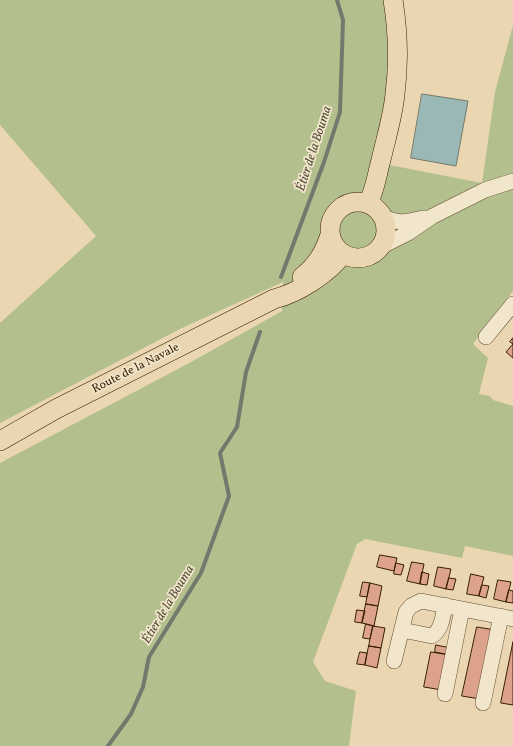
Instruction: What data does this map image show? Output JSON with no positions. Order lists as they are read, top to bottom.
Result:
{
  "streets": {
    "main road": ["Route de la Navale"]
  },
  "water": ["Étier de la Bouma"]
}
